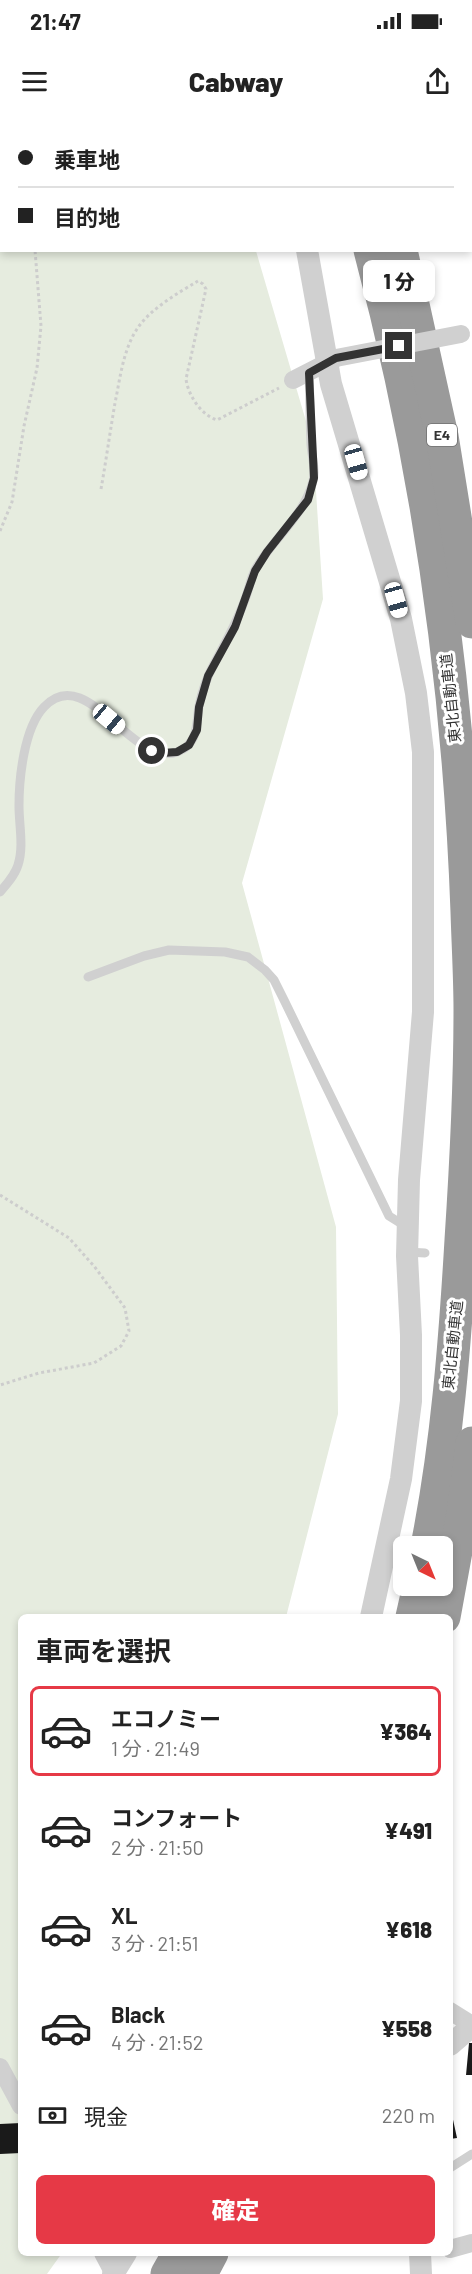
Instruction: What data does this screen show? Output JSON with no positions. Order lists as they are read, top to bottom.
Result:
{
  "streets": {
    "highway": ["E4", "東北自動車道"]
  },
  "north": "bottom right",
  "page": {
    "status": "21:47",
    "header": "Cabway",
    "banner": ["乗車地", "目的地"],
    "bubble": "1 分",
    "heading": "車両を選択",
    "list": [
      {
        "name": "エコノミー",
        "note": "1 分 · 21:49",
        "value": "¥364"
      },
      {
        "name": "コンフォート",
        "note": "2 分 · 21:50",
        "value": "¥491"
      },
      {
        "name": "XL",
        "note": "3 分 · 21:51",
        "value": "¥618"
      },
      {
        "name": "Black",
        "note": "4 分 · 21:52",
        "value": "¥558"
      }
    ],
    "pay": ["現金", "220 m"],
    "buttons": "確定"
  }
}
